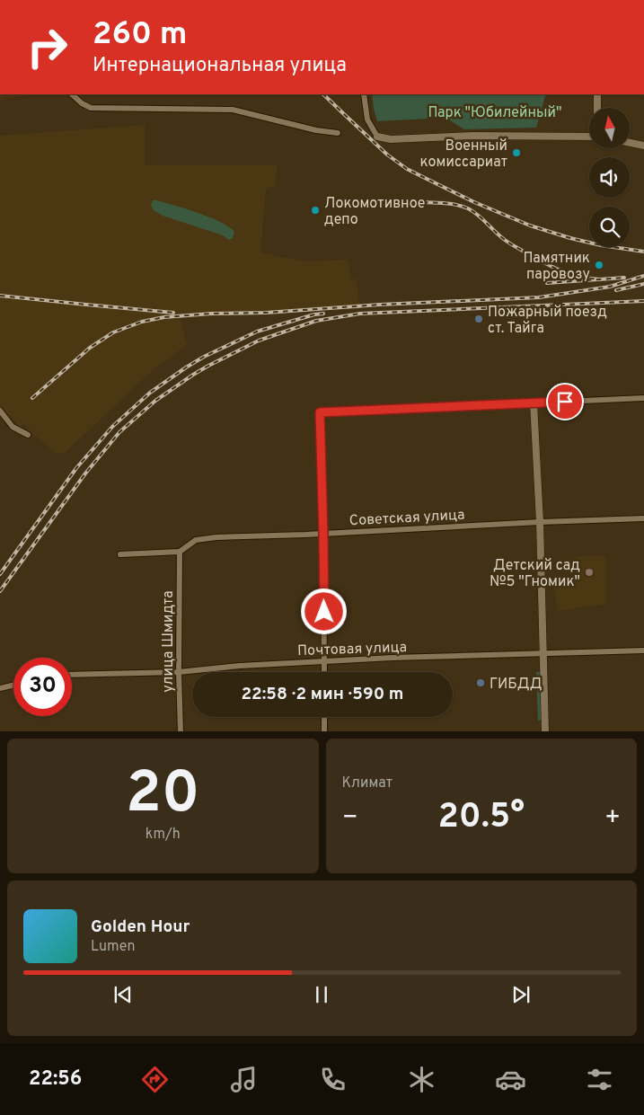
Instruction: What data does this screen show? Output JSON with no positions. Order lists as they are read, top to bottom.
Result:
{
  "streets": {
    "street": ["Советская улица", "улица Шмидта", "Почтовая улица"]
  },
  "crossings": [
    ["Советская улица", "улица Шмидта"],
    ["улица Шмидта", "Почтовая улица"]
  ],
  "parks": ["Парк \"Юбилейный\""],
  "places": [
    "Военный комиссариат",
    "Локомотивное депо",
    "Памятник паровозу",
    "Пожарный поезд ст. Тайга",
    "Детский сад №5 \"Гномик\"",
    "ГИБДД"
  ],
  "north": "top",
  "page": {
    "turn": ["260 m", "Интернациональная улица"],
    "limit": "30",
    "trip": "22:58 · 2 мин · 590 m",
    "tile": [
      ["20", "km/h"],
      "Климат"
    ],
    "heat": ["−", "20.5°", "+"],
    "song": ["Golden Hour", "Lumen"],
    "tabs": "22:56"
  }
}
